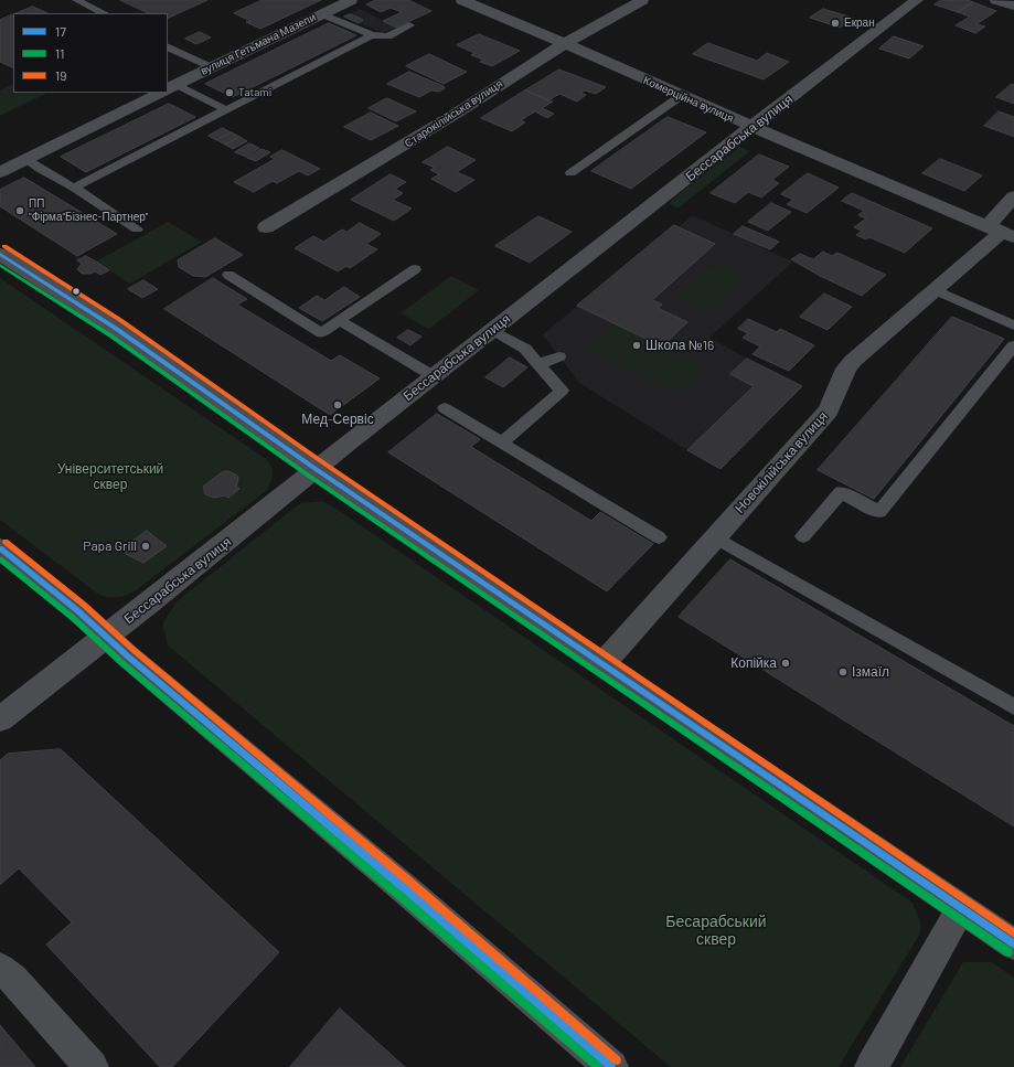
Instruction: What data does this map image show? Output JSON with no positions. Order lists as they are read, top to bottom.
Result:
{
  "streets": {
    "street": [
      "вулиця Гетьмана Мазепи",
      "Комерційна вулиця",
      "Старокілійська вулиця",
      "Бессарабська вулиця",
      "Новокілійська вулиця"
    ]
  },
  "crossings": [
    ["Комерційна вулиця", "Старокілійська вулиця"],
    ["Комерційна вулиця", "Бессарабська вулиця"],
    ["Комерційна вулиця", "Новокілійська вулиця"]
  ],
  "parks": ["Університетський сквер", "Бесарабський сквер"],
  "places": [
    "Екран",
    "Tatami",
    "ПП \"Фірма\"Бізнес-Партнер\"",
    "Школа №16",
    "Мед-Сервіс",
    "Papa Grill",
    "Копійка",
    "Ізмаїл"
  ],
  "lines": ["transit line 19", "transit line 17", "transit line 11"],
  "legend": ["17", "11", "19"]
}
